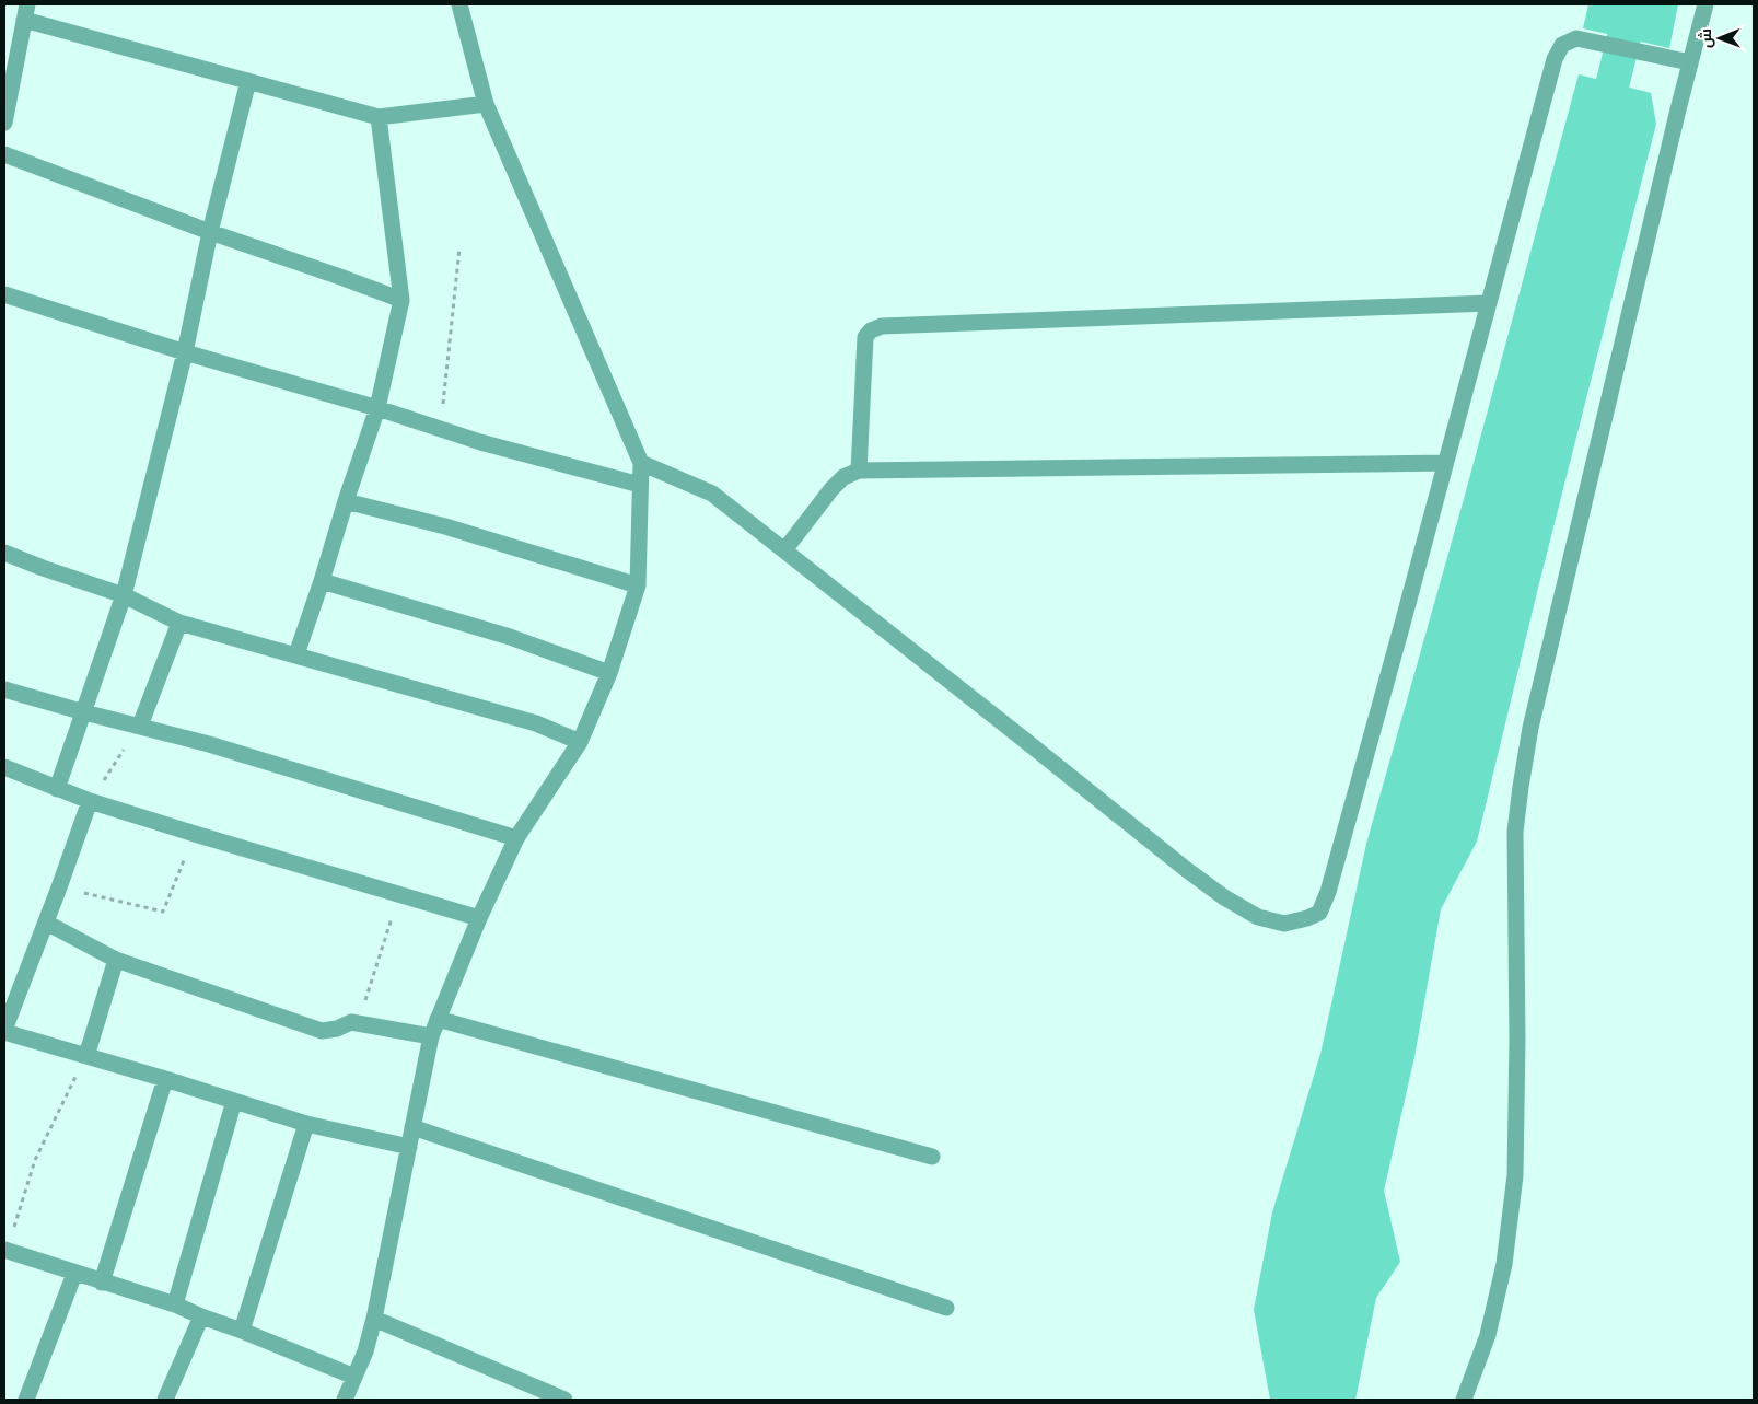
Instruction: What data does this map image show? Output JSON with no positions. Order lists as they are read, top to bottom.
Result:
{
  "north": "left"
}
